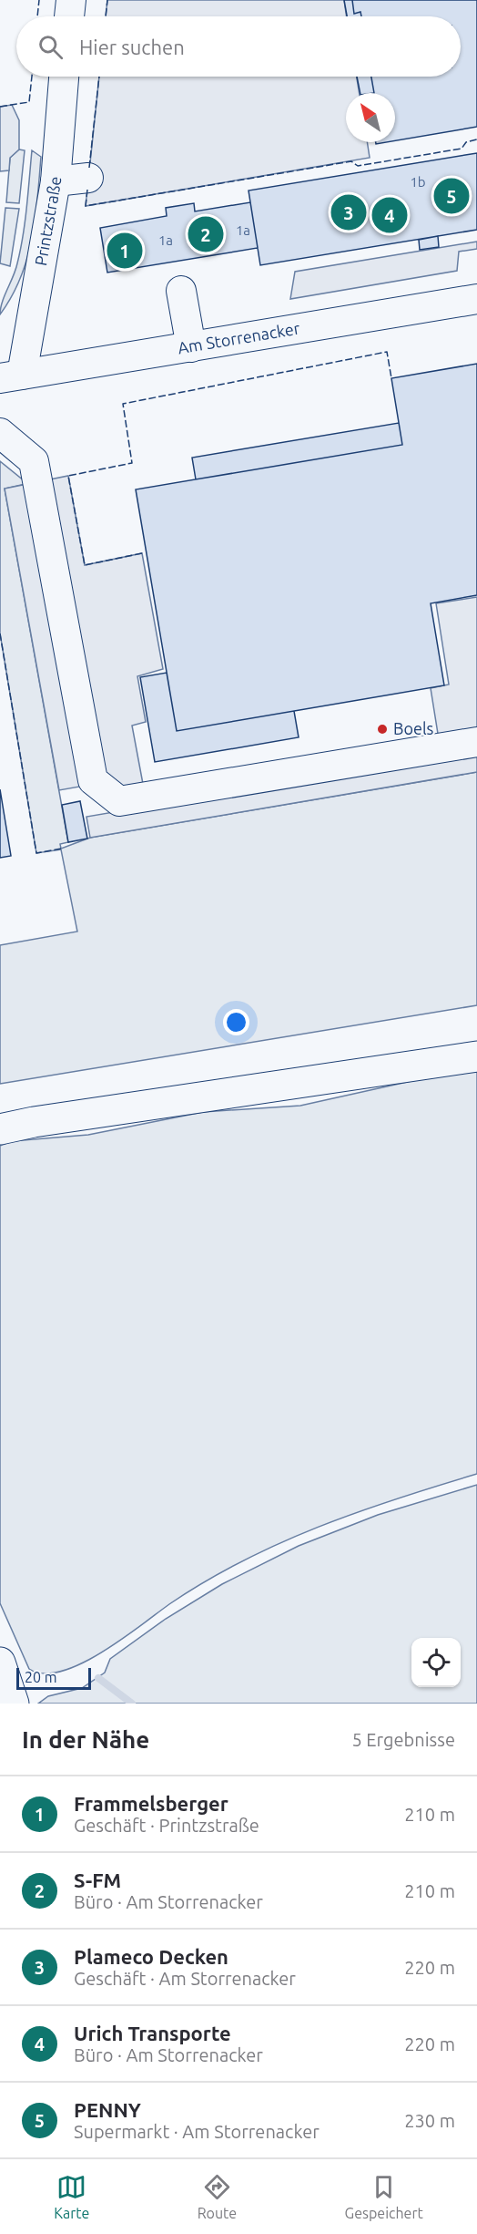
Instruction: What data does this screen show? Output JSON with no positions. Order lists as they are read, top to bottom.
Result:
{
  "streets": {
    "street": ["Printzstraße", "Am Storrenacker"]
  },
  "crossings": [
    ["Printzstraße", "Am Storrenacker"]
  ],
  "places": ["Boels"],
  "house_numbers": ["1b", "1a", "1a"],
  "scale_bar": "20 m",
  "north": "top left",
  "page": {
    "search": "Hier suchen",
    "pins": [
      "5",
      "3",
      "4",
      "2",
      "1"
    ],
    "scale": "20 m",
    "heading": ["In der Nähe", "5 Ergebnisse"],
    "list": [
      {
        "mark": "1",
        "name": "Frammelsberger",
        "note": "Geschäft · Printzstraße",
        "value": "210 m"
      },
      {
        "mark": "2",
        "name": "S-FM",
        "note": "Büro · Am Storrenacker",
        "value": "210 m"
      },
      {
        "mark": "3",
        "name": "Plameco Decken",
        "note": "Geschäft · Am Storrenacker",
        "value": "220 m"
      },
      {
        "mark": "4",
        "name": "Urich Transporte",
        "note": "Büro · Am Storrenacker",
        "value": "220 m"
      },
      {
        "mark": "5",
        "name": "PENNY",
        "note": "Supermarkt · Am Storrenacker",
        "value": "230 m"
      }
    ],
    "nav": ["Karte", "Route", "Gespeichert"]
  }
}
